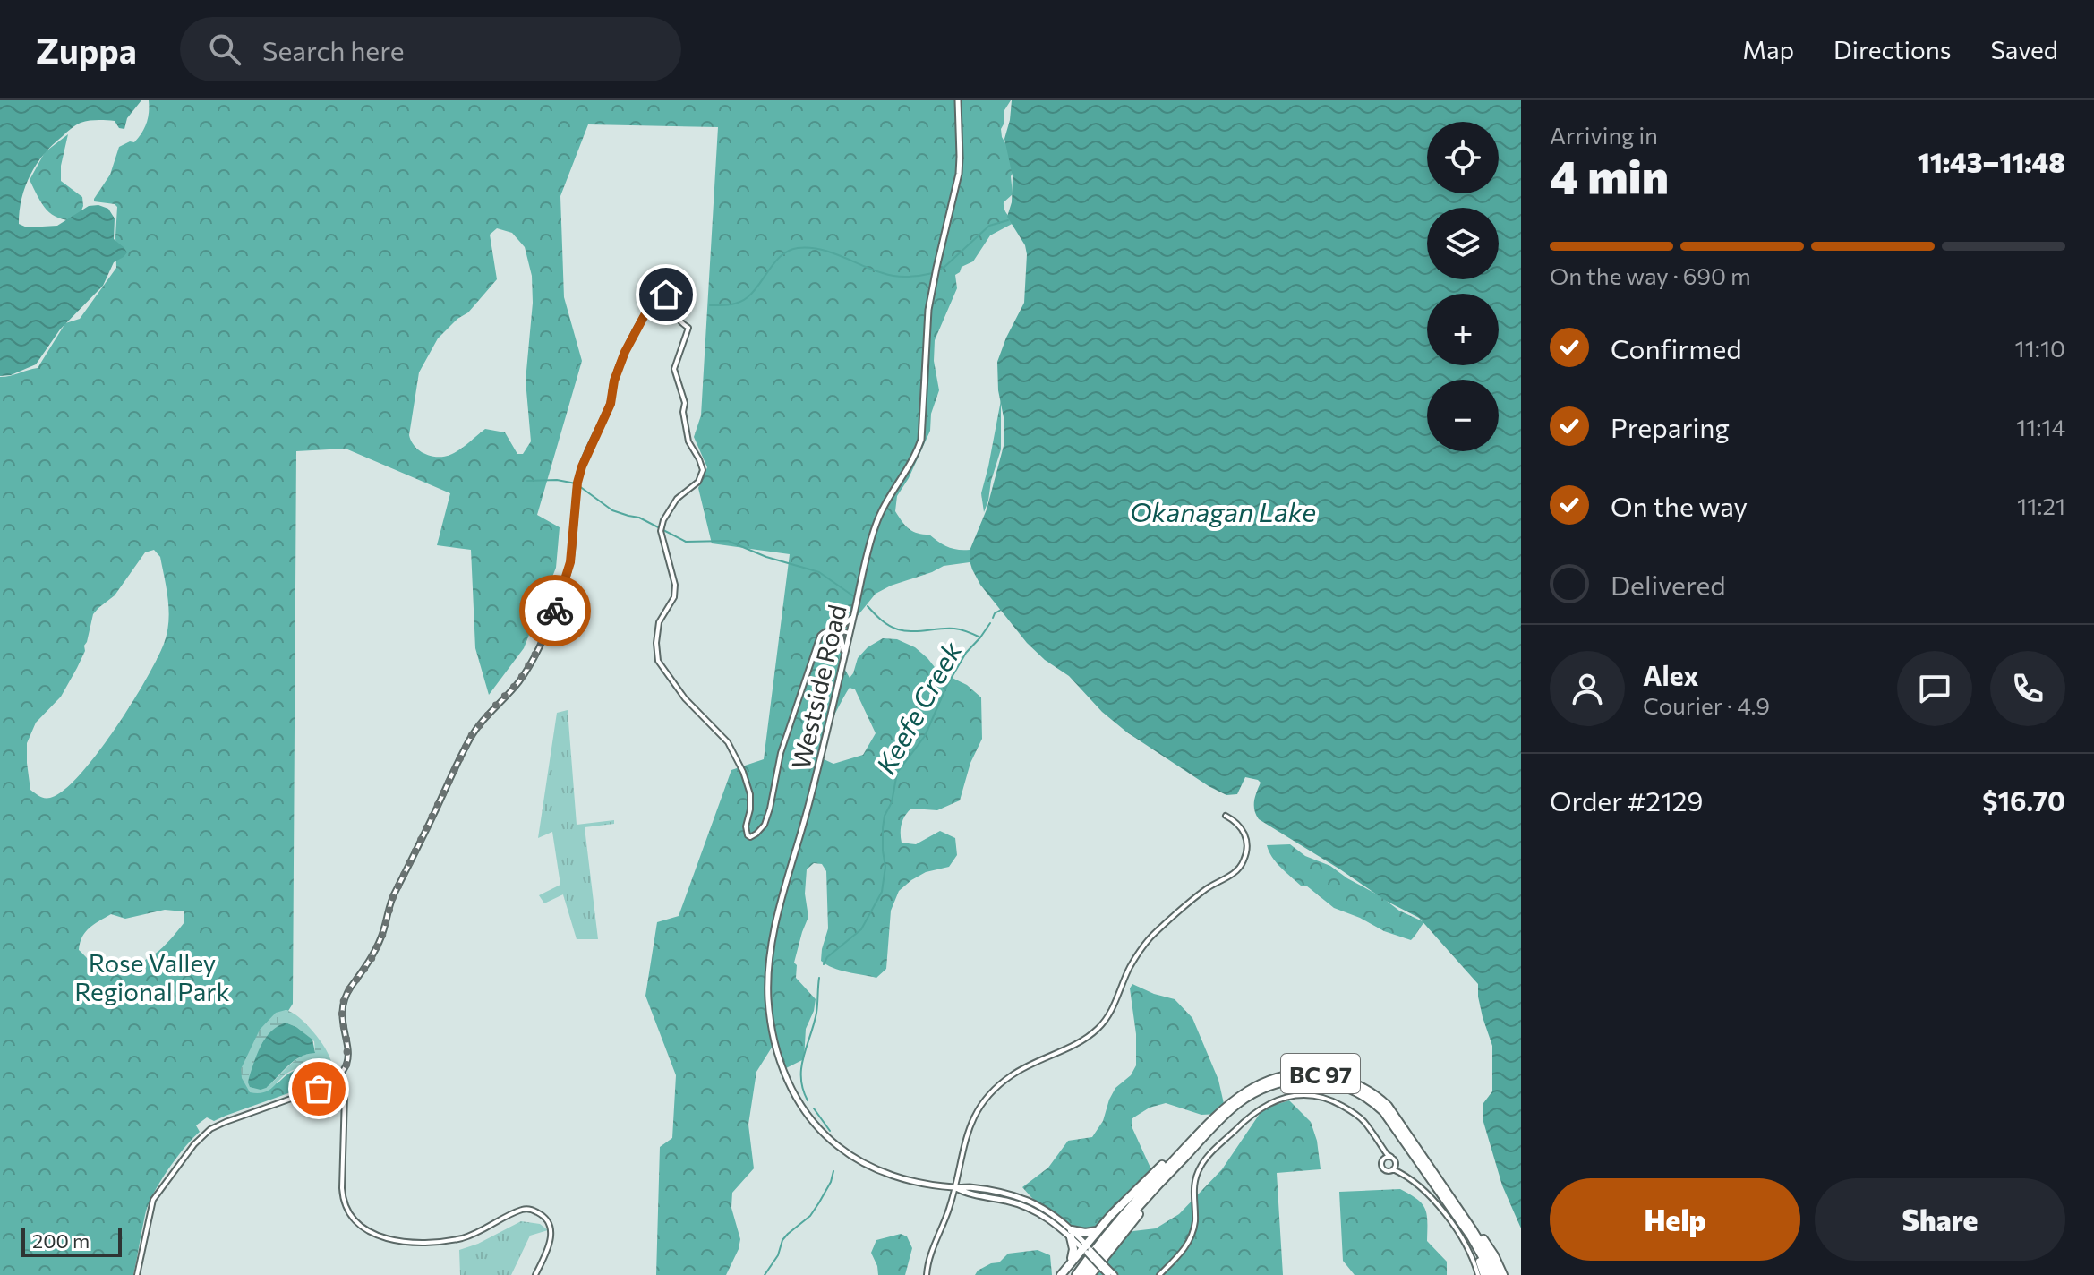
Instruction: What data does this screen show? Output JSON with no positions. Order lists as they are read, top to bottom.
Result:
{
  "streets": {
    "highway": ["BC 97"],
    "main road": ["Westside Road"]
  },
  "water": ["Okanagan Lake", "Keefe Creek"],
  "parks": ["Rose Valley Regional Park"],
  "scale_bar": "200 m",
  "page": {
    "header": "Zuppa",
    "search": "Search here",
    "nav": ["Map", "Directions", "Saved"],
    "heading": ["4 min", "Arriving in", "11:43–11:48"],
    "panel": [
      "Alex",
      "Courier · 4.9",
      "Order #2129",
      "$16.70"
    ],
    "map_buttons": ["+", "−"],
    "bar": "On the way · 690 m",
    "list": [
      ["Confirmed", "11:10"],
      ["Preparing", "11:14"],
      ["On the way", "11:21"],
      "Delivered"
    ],
    "buttons": ["Help", "Share"],
    "scale": "200 m"
  }
}
